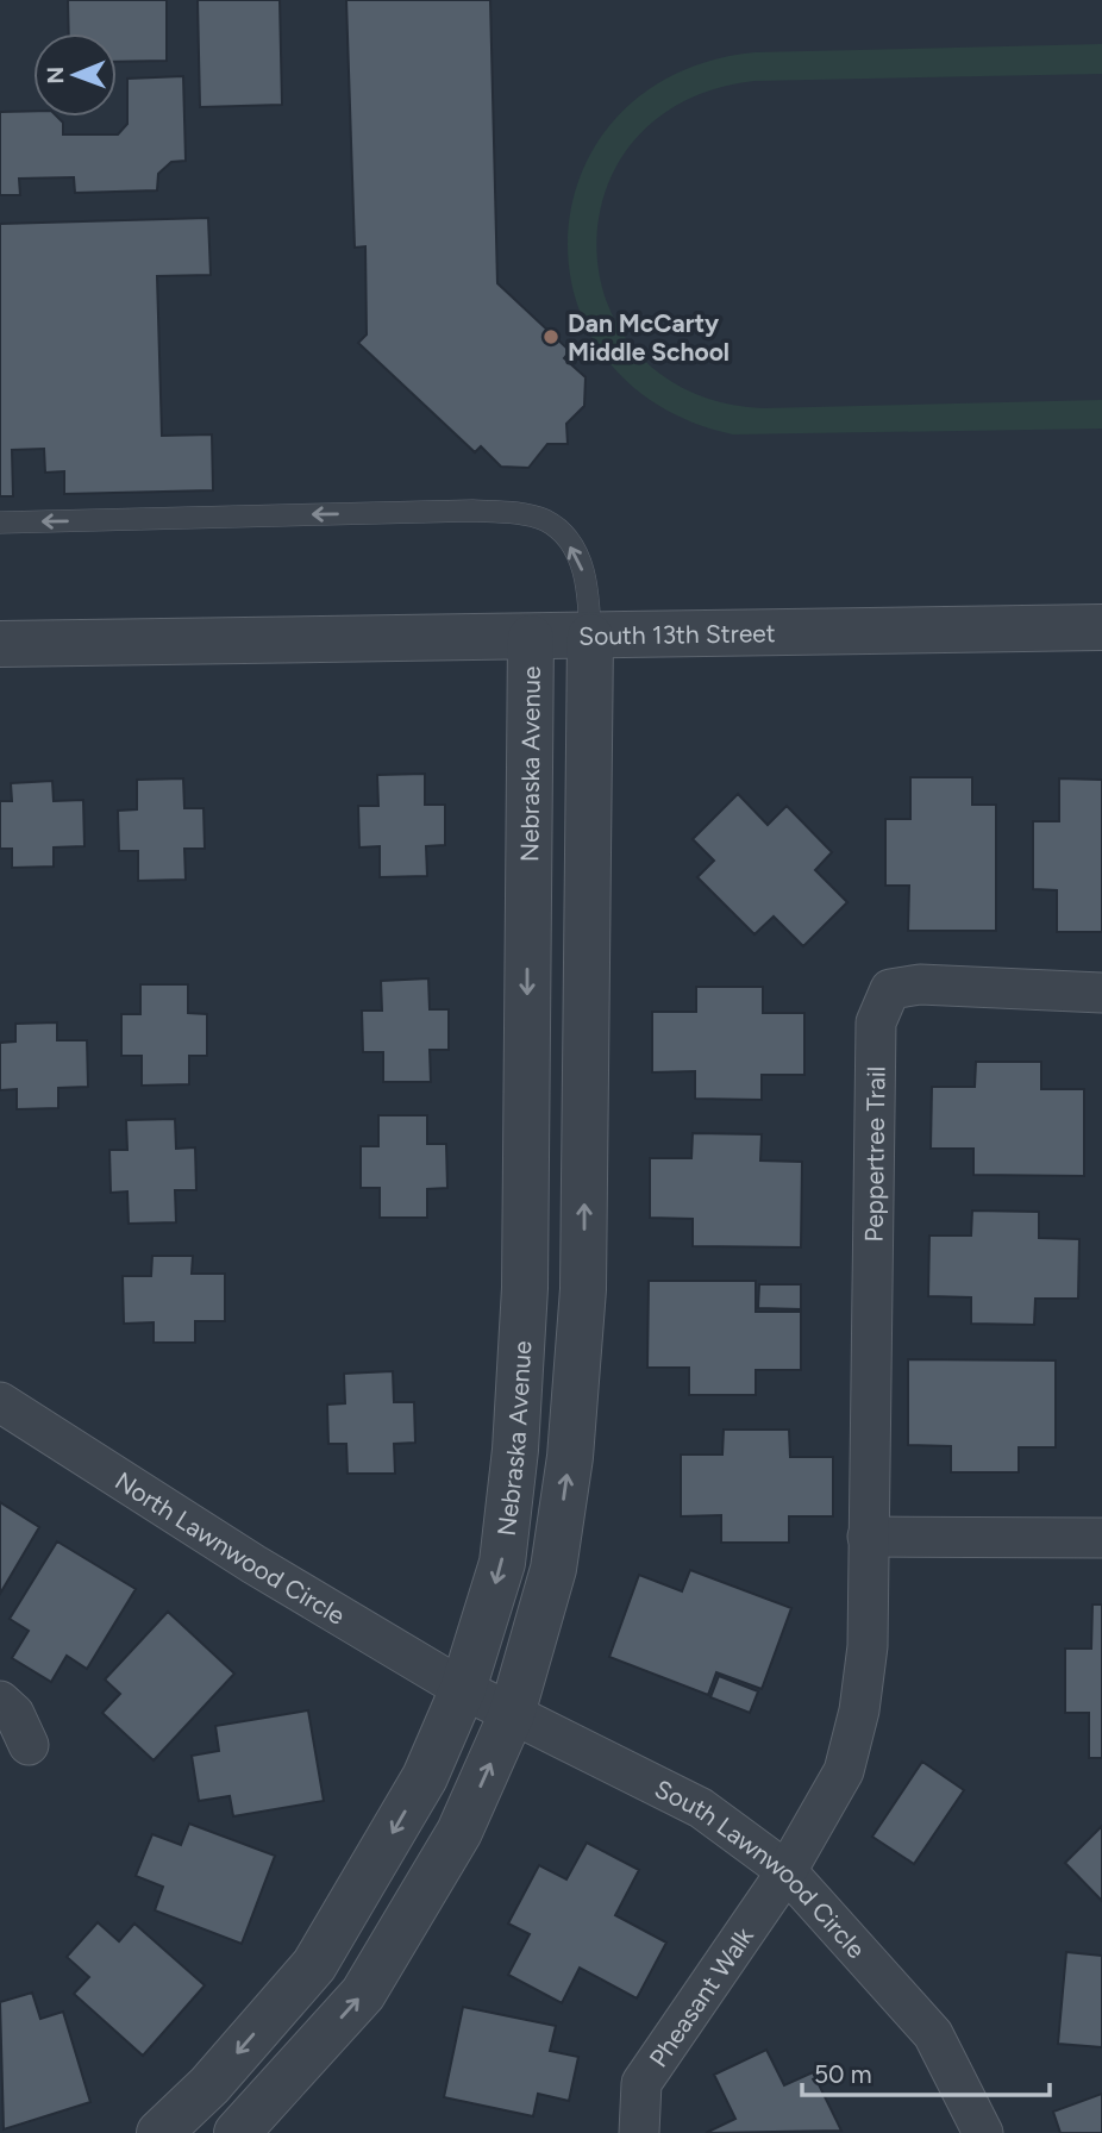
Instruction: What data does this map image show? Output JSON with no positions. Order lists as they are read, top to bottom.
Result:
{
  "streets": {
    "street": [
      "South 13th Street",
      "Nebraska Avenue",
      "Peppertree Trail",
      "North Lawnwood Circle",
      "South Lawnwood Circle",
      "Pheasant Walk"
    ]
  },
  "crossings": [
    ["South 13th Street", "Nebraska Avenue"],
    ["Nebraska Avenue", "North Lawnwood Circle"],
    ["Nebraska Avenue", "South Lawnwood Circle"],
    ["Peppertree Trail", "South Lawnwood Circle"],
    ["Peppertree Trail", "Pheasant Walk"],
    ["North Lawnwood Circle", "South Lawnwood Circle"],
    ["South Lawnwood Circle", "Pheasant Walk"]
  ],
  "places": ["Dan McCarty Middle School"],
  "scale_bar": "50 m",
  "north": "left"
}
